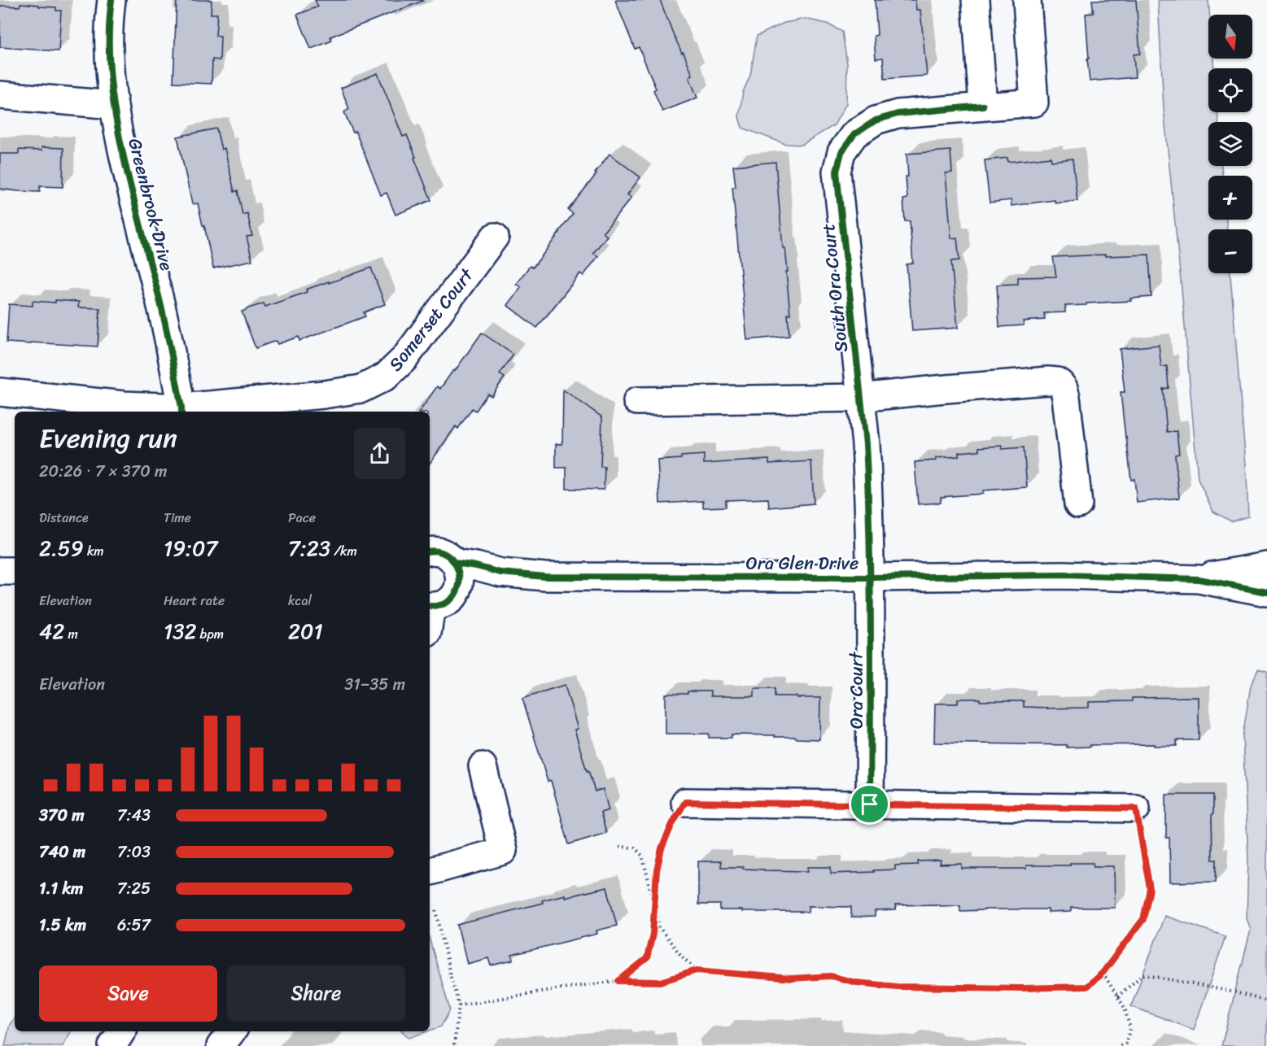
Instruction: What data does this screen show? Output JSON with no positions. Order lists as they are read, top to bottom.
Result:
{
  "streets": {
    "street": [
      "Greenbrook Drive",
      "South Ora Court",
      "Somerset Court",
      "Ora Glen Drive",
      "Ora Court"
    ]
  },
  "crossings": [
    ["Greenbrook Drive", "Somerset Court"],
    ["South Ora Court", "Ora Glen Drive"],
    ["South Ora Court", "Ora Court"],
    ["Ora Glen Drive", "Ora Court"]
  ],
  "north": "bottom",
  "page": {
    "map_buttons": ["+", "−"],
    "heading": ["Evening run", "20:26 · 7 × 370 m"],
    "stats": [
      ["Distance", "2.59 km"],
      ["Time", "19:07"],
      ["Pace", "7:23 /km"],
      ["Elevation", "42 m"],
      ["Heart rate", "132 bpm"],
      ["kcal", "201"]
    ],
    "chart": ["Elevation", "31–35 m"],
    "list": [
      {
        "name": "370 m",
        "note": "7:43"
      },
      {
        "name": "740 m",
        "note": "7:03"
      },
      {
        "name": "1.1 km",
        "note": "7:25"
      },
      {
        "name": "1.5 km",
        "note": "6:57"
      }
    ],
    "buttons": ["Save", "Share"]
  }
}
